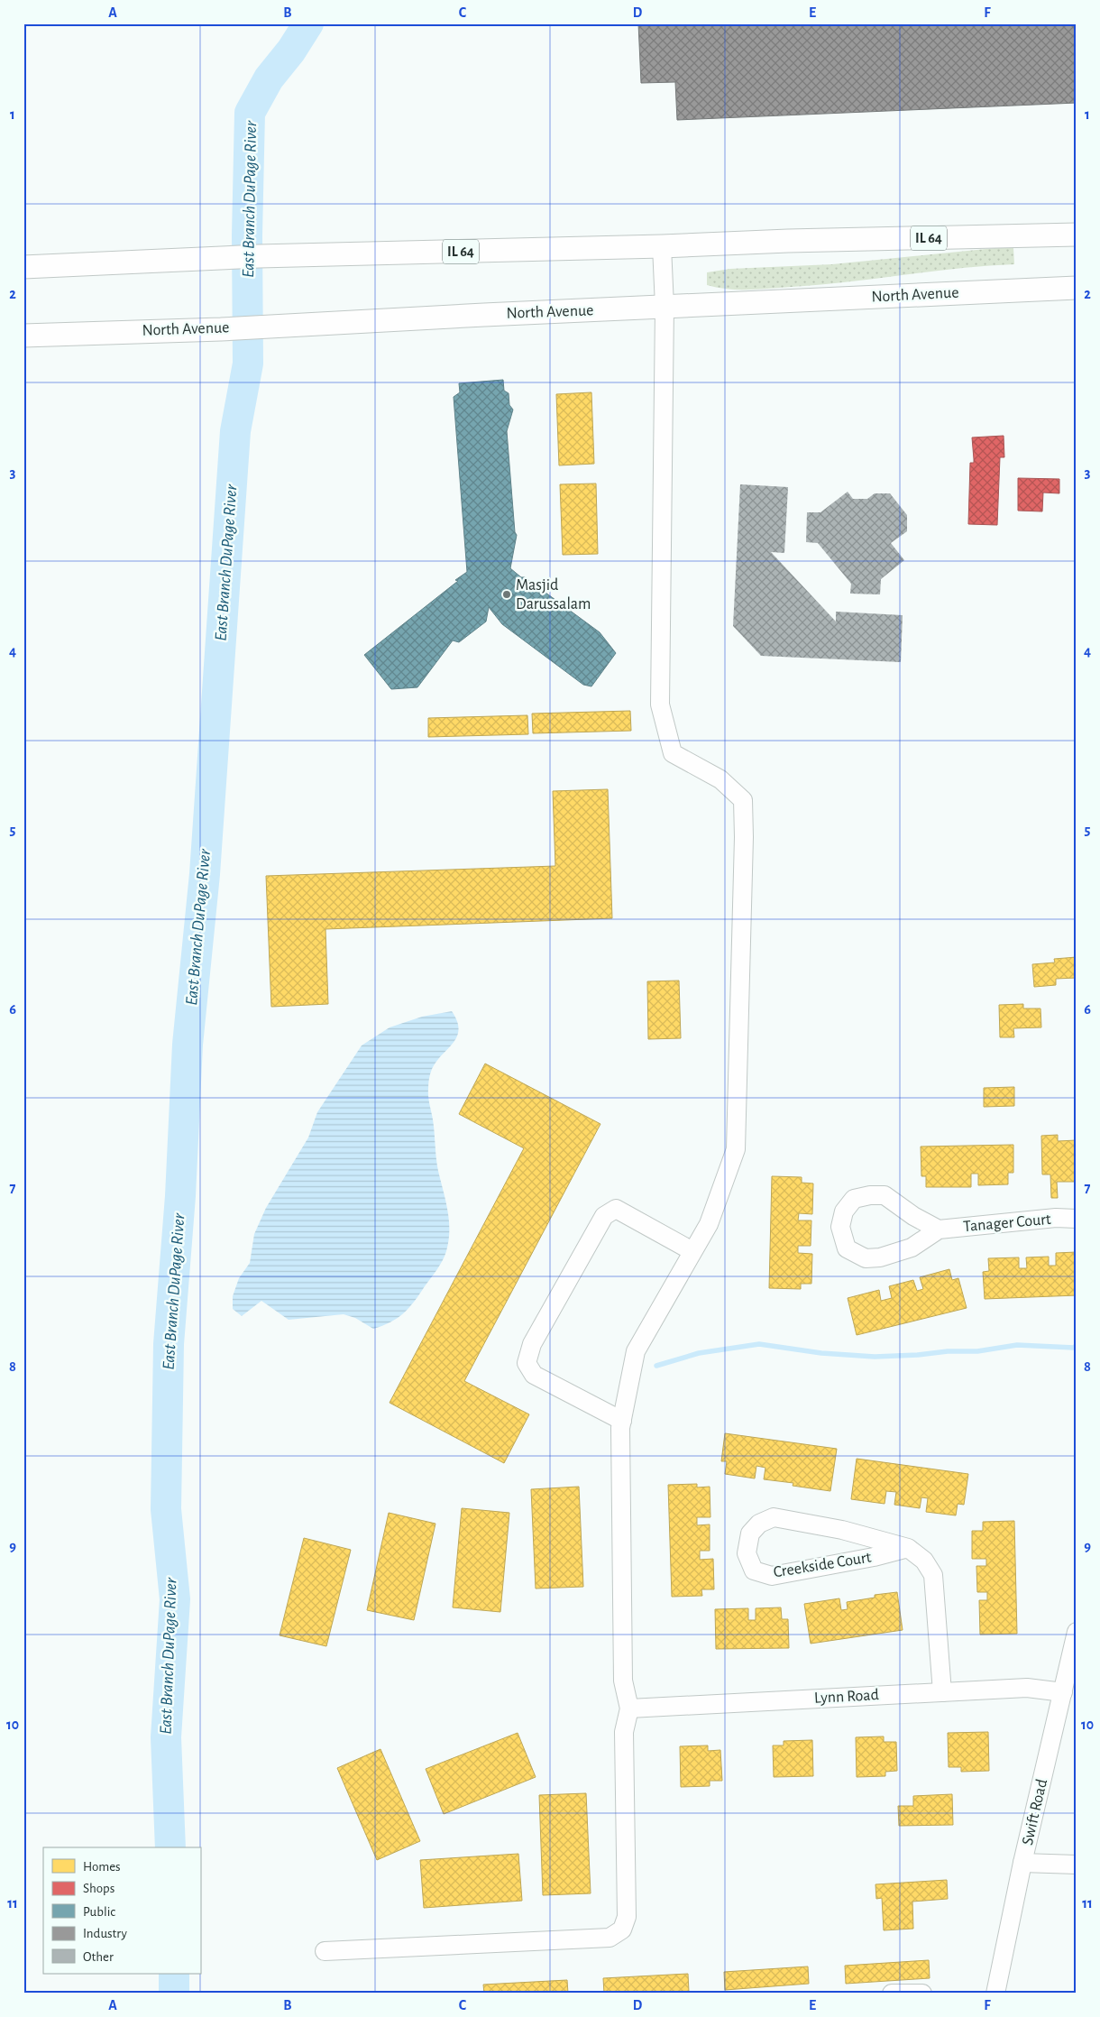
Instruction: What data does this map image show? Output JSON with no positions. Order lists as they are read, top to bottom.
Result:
{
  "streets": {
    "main road": ["IL 64", "North Avenue"],
    "street": [
      "Tanager Court",
      "Creekside Court",
      "Lynn Road",
      "Swift Road"
    ]
  },
  "crossings": [
    ["Creekside Court", "Lynn Road"],
    ["Lynn Road", "Swift Road"]
  ],
  "water": ["East Branch DuPage River"],
  "places": ["Masjid Darussalam"],
  "legend": [
    "Homes",
    "Shops",
    "Public",
    "Industry",
    "Other"
  ],
  "grid": {
    "columns": [
      "A",
      "B",
      "C",
      "D",
      "E",
      "F"
    ],
    "rows": [
      "1",
      "2",
      "3",
      "4",
      "5",
      "6",
      "7",
      "8",
      "9",
      "10",
      "11"
    ]
  }
}
